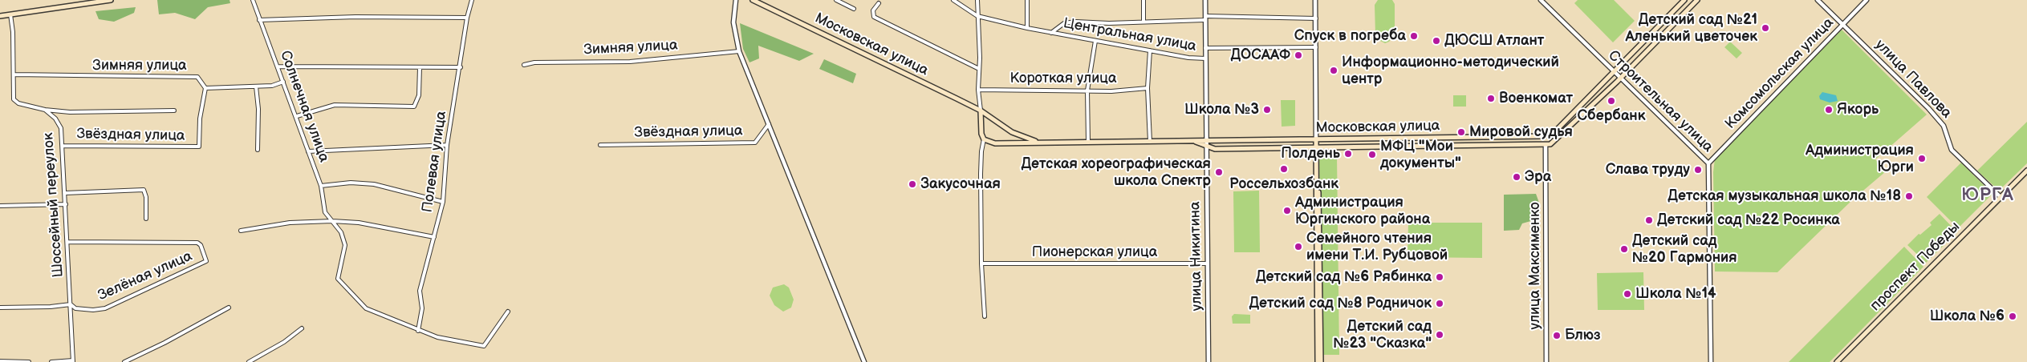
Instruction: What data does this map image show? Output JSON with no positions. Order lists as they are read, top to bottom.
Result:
{
  "streets": {
    "main road": ["Московская улица", "проспект Победы"],
    "street": [
      "Центральная улица",
      "Зимняя улица",
      "Комсомольская улица",
      "Короткая улица",
      "улица Павлова",
      "Строительная улица",
      "Солнечная улица",
      "Звёздная улица",
      "Полевая улица",
      "Шоссейный переулок",
      "Пионерская улица",
      "улица Никитина",
      "улица Максименко",
      "Зелёная улица"
    ]
  },
  "crossings": [
    ["Московская улица", "улица Никитина"],
    ["Московская улица", "улица Максименко"],
    ["Зимняя улица", "Звёздная улица"],
    ["Комсомольская улица", "улица Павлова"],
    ["Комсомольская улица", "Строительная улица"],
    ["улица Павлова", "проспект Победы"],
    ["Солнечная улица", "Полевая улица"],
    ["Звёздная улица", "Шоссейный переулок"],
    ["Шоссейный переулок", "Зелёная улица"],
    ["Пионерская улица", "улица Никитина"]
  ],
  "districts": ["ЮРГА"],
  "places": [
    "Детский сад №21 Аленький цветочек",
    "Спуск в погреба",
    "ДЮСШ Атлант",
    "ДОСААФ",
    "Информационно-методический центр",
    "Военкомат",
    "Сбербанк",
    "Школа №3",
    "Якорь",
    "Мировой судья",
    "Полдень",
    "МФЦ \"Мои документы\"",
    "Администрация Юрги",
    "Россельхозбанк",
    "Слава труду",
    "Детская хореографическая школа Спектр",
    "Эра",
    "Закусочная",
    "Детская музыкальная школа №18",
    "Администрация Юргинского района",
    "Детский сад №22 Росинка",
    "Семейного чтения имени Т.И. Рубцовой",
    "Детский сад №20 Гармония",
    "Детский сад №6 Рябинка",
    "Школа №14",
    "Детский сад №8 Родничок",
    "Школа №6",
    "Детский сад №23 \"Сказка\"",
    "Блюз"
  ]
}
